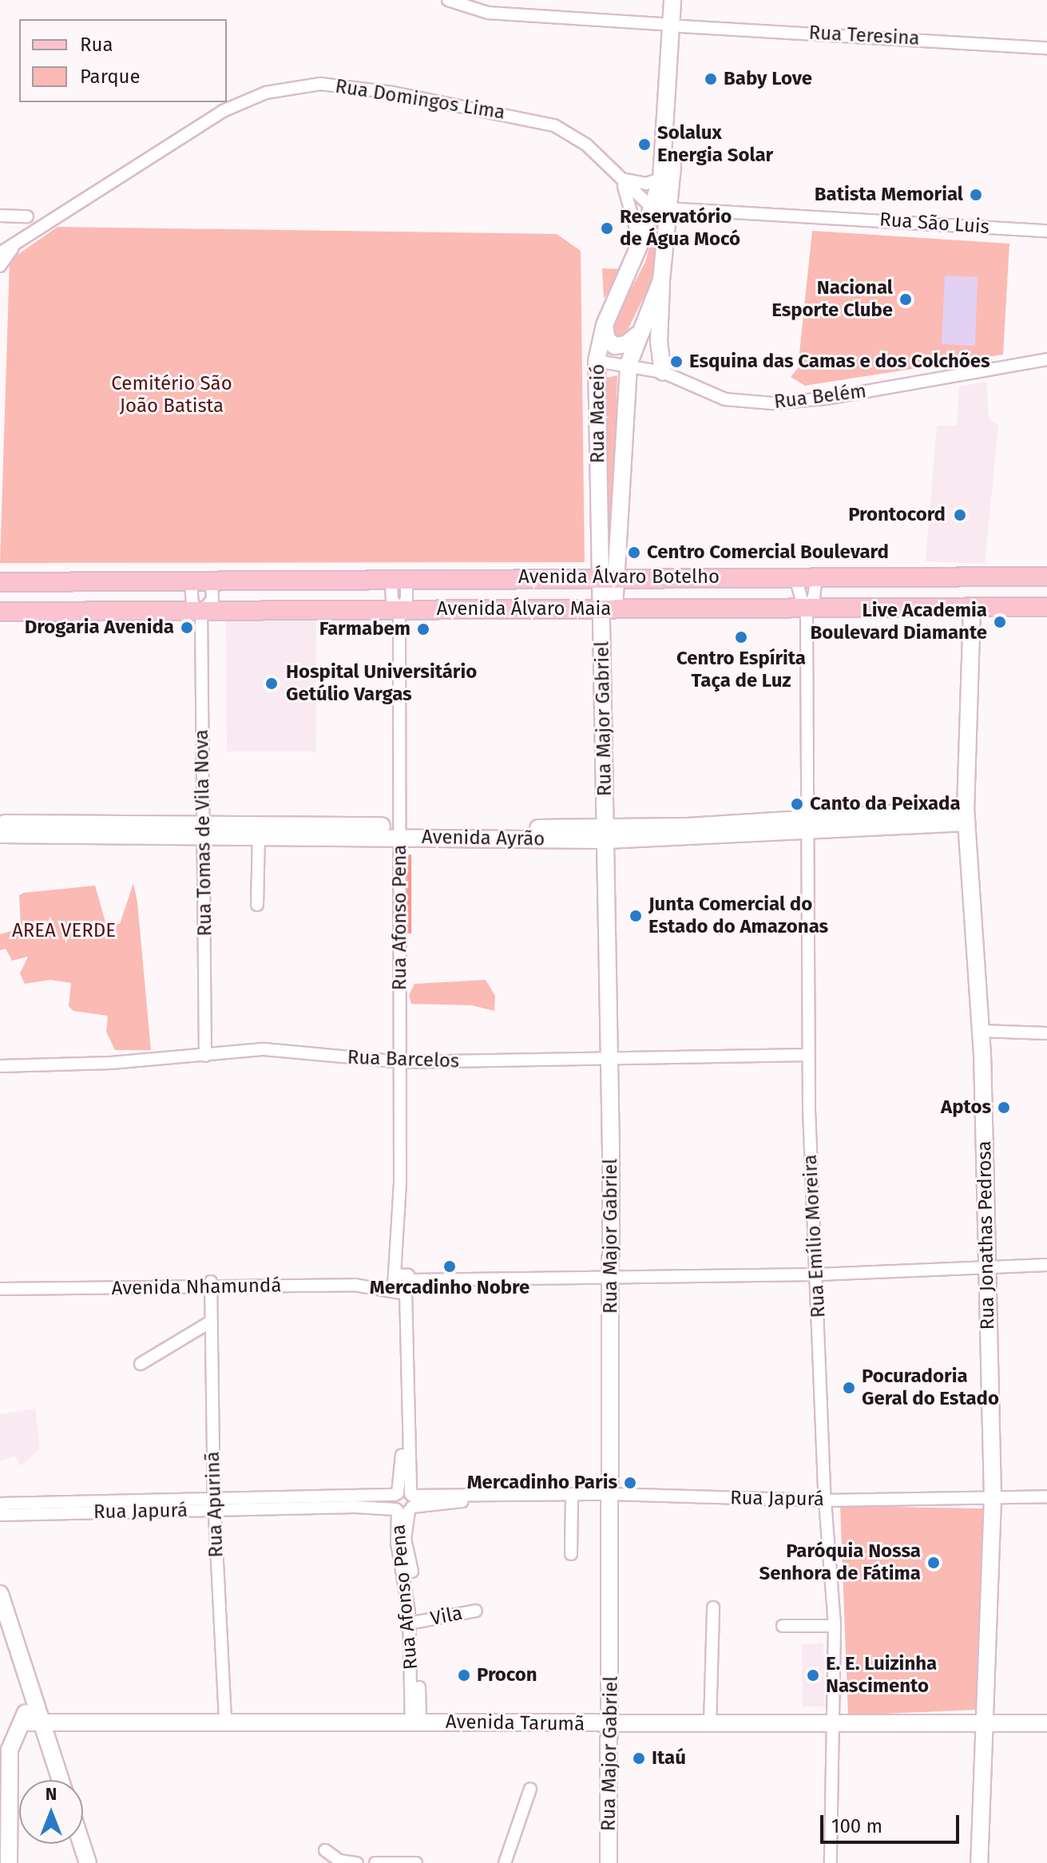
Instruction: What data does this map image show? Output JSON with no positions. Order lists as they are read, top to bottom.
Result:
{
  "streets": {
    "main road": ["Avenida Álvaro Botelho", "Avenida Álvaro Maia"],
    "street": [
      "Rua Teresina",
      "Rua Domingos Lima",
      "Rua São Luis",
      "Rua Belém",
      "Rua Maceió",
      "Rua Major Gabriel",
      "Rua Tomas de Vila Nova",
      "Avenida Ayrão",
      "Rua Afonso Pena",
      "Rua Barcelos",
      "Rua Jonathas Pedrosa",
      "Rua Emílio Moreira",
      "Avenida Nhamundá",
      "Rua Japurá",
      "Rua Apurinã",
      "Vila",
      "Avenida Tarumã"
    ]
  },
  "crossings": [
    ["Rua Teresina", "Rua Maceió"],
    ["Rua Domingos Lima", "Rua Maceió"],
    ["Rua São Luis", "Rua Maceió"],
    ["Rua Belém", "Rua Maceió"],
    ["Rua Maceió", "Avenida Álvaro Botelho"],
    ["Rua Maceió", "Avenida Álvaro Maia"],
    ["Rua Maceió", "Rua Major Gabriel"],
    ["Avenida Álvaro Botelho", "Rua Tomas de Vila Nova"],
    ["Avenida Álvaro Botelho", "Rua Afonso Pena"],
    ["Avenida Álvaro Botelho", "Rua Emílio Moreira"],
    ["Avenida Álvaro Maia", "Rua Major Gabriel"],
    ["Avenida Álvaro Maia", "Rua Tomas de Vila Nova"],
    ["Avenida Álvaro Maia", "Rua Afonso Pena"],
    ["Avenida Álvaro Maia", "Rua Jonathas Pedrosa"],
    ["Avenida Álvaro Maia", "Rua Emílio Moreira"],
    ["Rua Major Gabriel", "Avenida Ayrão"],
    ["Rua Major Gabriel", "Rua Barcelos"],
    ["Rua Major Gabriel", "Avenida Nhamundá"],
    ["Rua Major Gabriel", "Rua Japurá"],
    ["Rua Major Gabriel", "Avenida Tarumã"],
    ["Rua Tomas de Vila Nova", "Avenida Ayrão"],
    ["Rua Tomas de Vila Nova", "Rua Barcelos"],
    ["Avenida Ayrão", "Rua Afonso Pena"],
    ["Avenida Ayrão", "Rua Jonathas Pedrosa"],
    ["Avenida Ayrão", "Rua Emílio Moreira"],
    ["Rua Afonso Pena", "Rua Barcelos"],
    ["Rua Afonso Pena", "Avenida Nhamundá"],
    ["Rua Afonso Pena", "Rua Japurá"],
    ["Rua Afonso Pena", "Vila"],
    ["Rua Afonso Pena", "Avenida Tarumã"],
    ["Rua Barcelos", "Rua Emílio Moreira"],
    ["Rua Jonathas Pedrosa", "Avenida Nhamundá"],
    ["Rua Jonathas Pedrosa", "Rua Japurá"],
    ["Rua Jonathas Pedrosa", "Avenida Tarumã"],
    ["Rua Emílio Moreira", "Avenida Nhamundá"],
    ["Rua Emílio Moreira", "Rua Japurá"],
    ["Rua Emílio Moreira", "Avenida Tarumã"],
    ["Avenida Nhamundá", "Rua Apurinã"],
    ["Rua Japurá", "Rua Apurinã"],
    ["Rua Apurinã", "Avenida Tarumã"]
  ],
  "parks": ["Cemitério São João Batista", "AREA VERDE"],
  "places": [
    "Baby Love",
    "Solalux Energia Solar",
    "Batista Memorial",
    "Reservatório de Água Mocó",
    "Nacional Esporte Clube",
    "Esquina das Camas e dos Colchões",
    "Prontocord",
    "Centro Comercial Boulevard",
    "Live Academia Boulevard Diamante",
    "Drogaria Avenida",
    "Farmabem",
    "Centro Espírita Taça de Luz",
    "Hospital Universitário Getúlio Vargas",
    "Canto da Peixada",
    "Junta Comercial do Estado do Amazonas",
    "Aptos",
    "Mercadinho Nobre",
    "Pocuradoria Geral do Estado",
    "Mercadinho Paris",
    "Paróquia Nossa Senhora de Fátima",
    "Procon",
    "E. E. Luizinha Nascimento",
    "Itaú"
  ],
  "legend": ["Rua", "Parque"],
  "scale_bar": "100 m",
  "north": "top"
}
